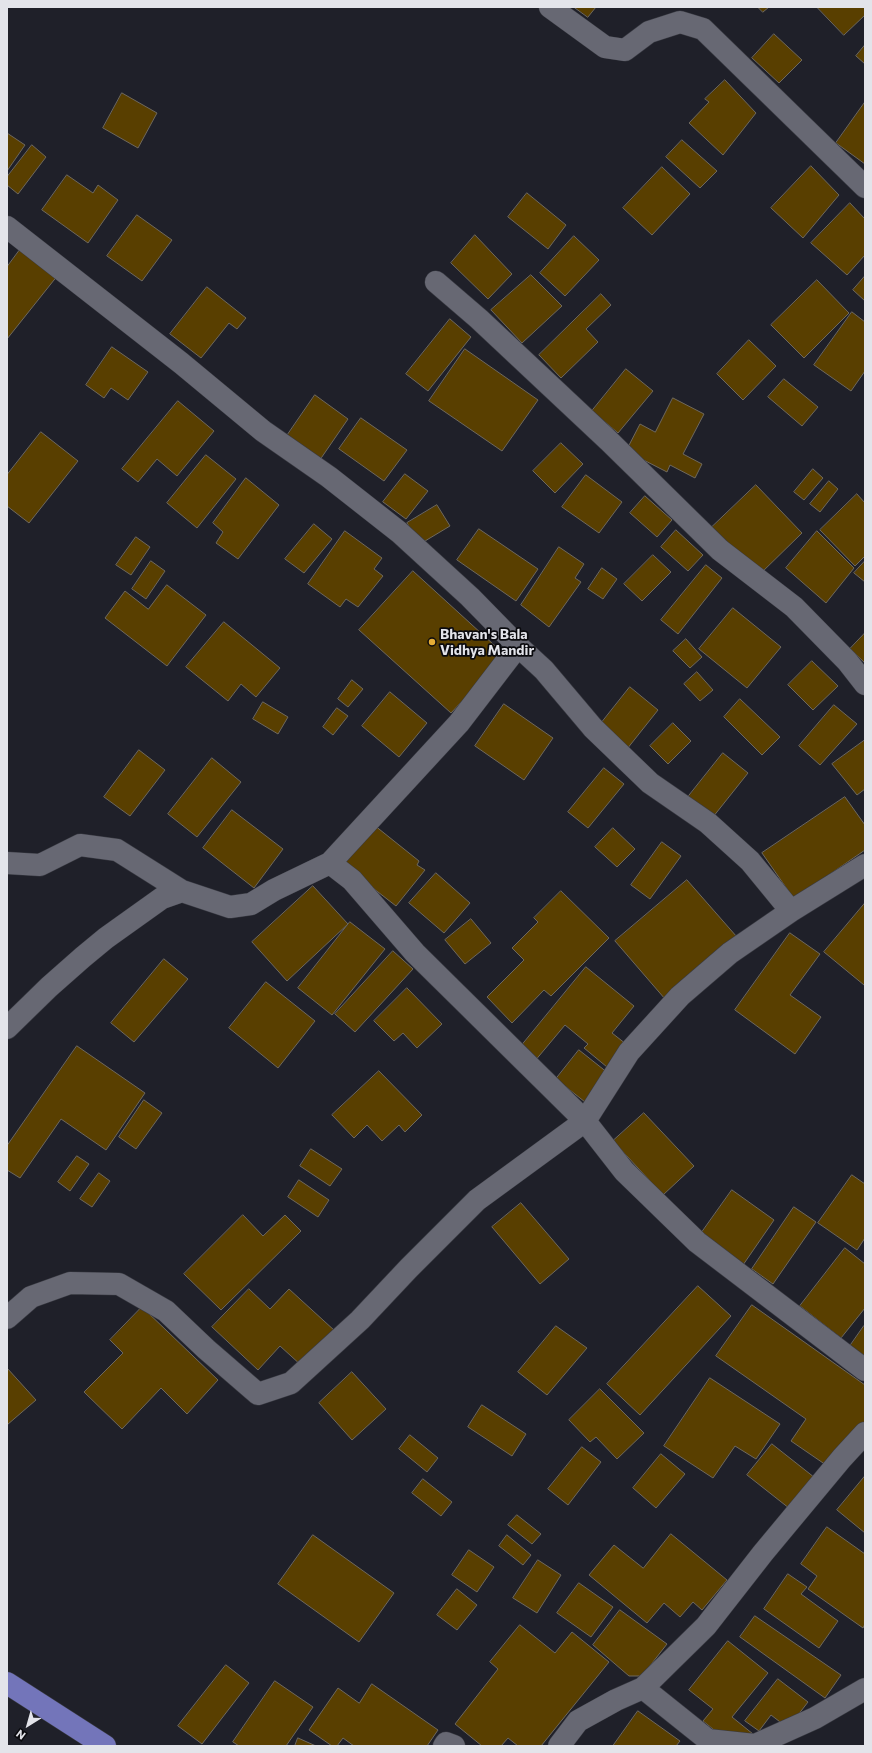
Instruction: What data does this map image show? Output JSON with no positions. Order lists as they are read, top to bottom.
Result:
{
  "places": ["Bhavan's Bala Vidhya Mandir"],
  "north": "bottom left"
}
